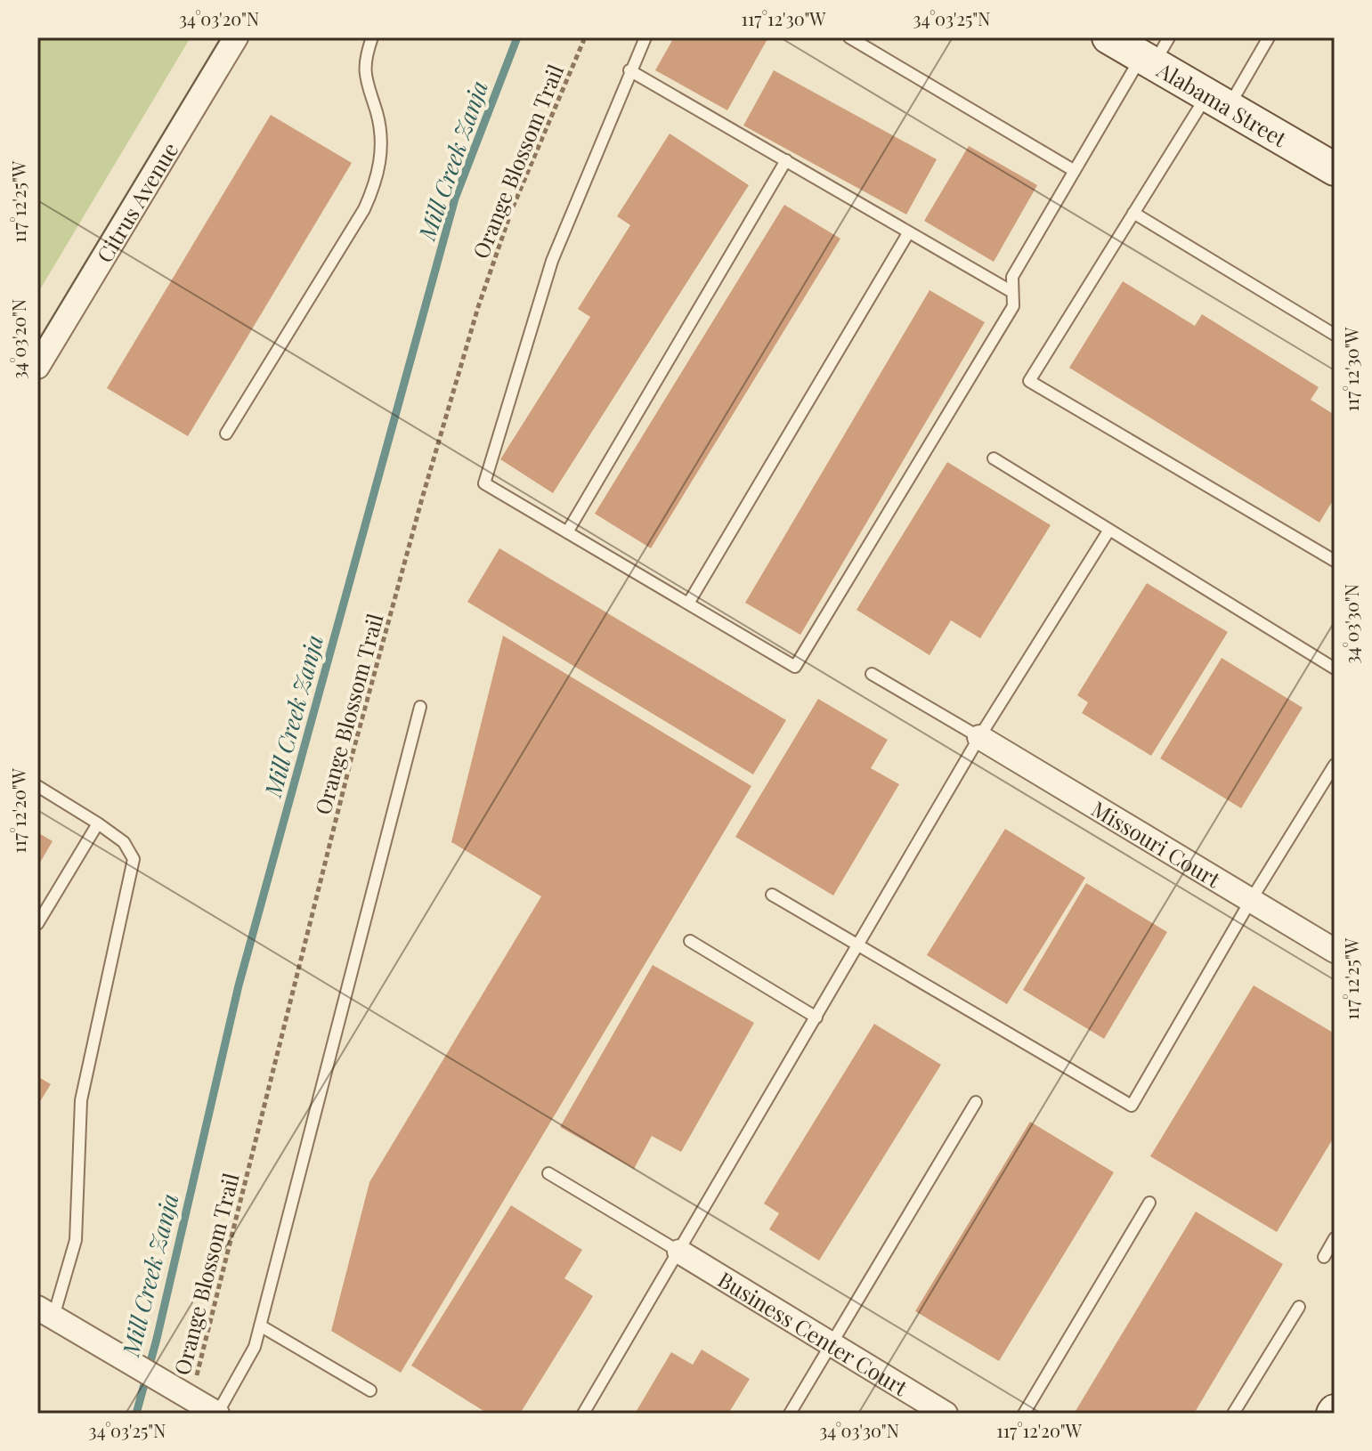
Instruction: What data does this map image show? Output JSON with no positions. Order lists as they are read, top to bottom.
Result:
{
  "streets": {
    "main road": ["Alabama Street"],
    "street": ["Citrus Avenue", "Missouri Court", "Business Center Court"],
    "path": ["Orange Blossom Trail"]
  },
  "water": ["Mill Creek Zanja"],
  "coordinates": [
    "34°03'20\"N",
    "117°12'30\"W",
    "34°03'25\"N",
    "117°12'25\"W",
    "34°03'30\"N",
    "117°12'20\"W"
  ]
}
